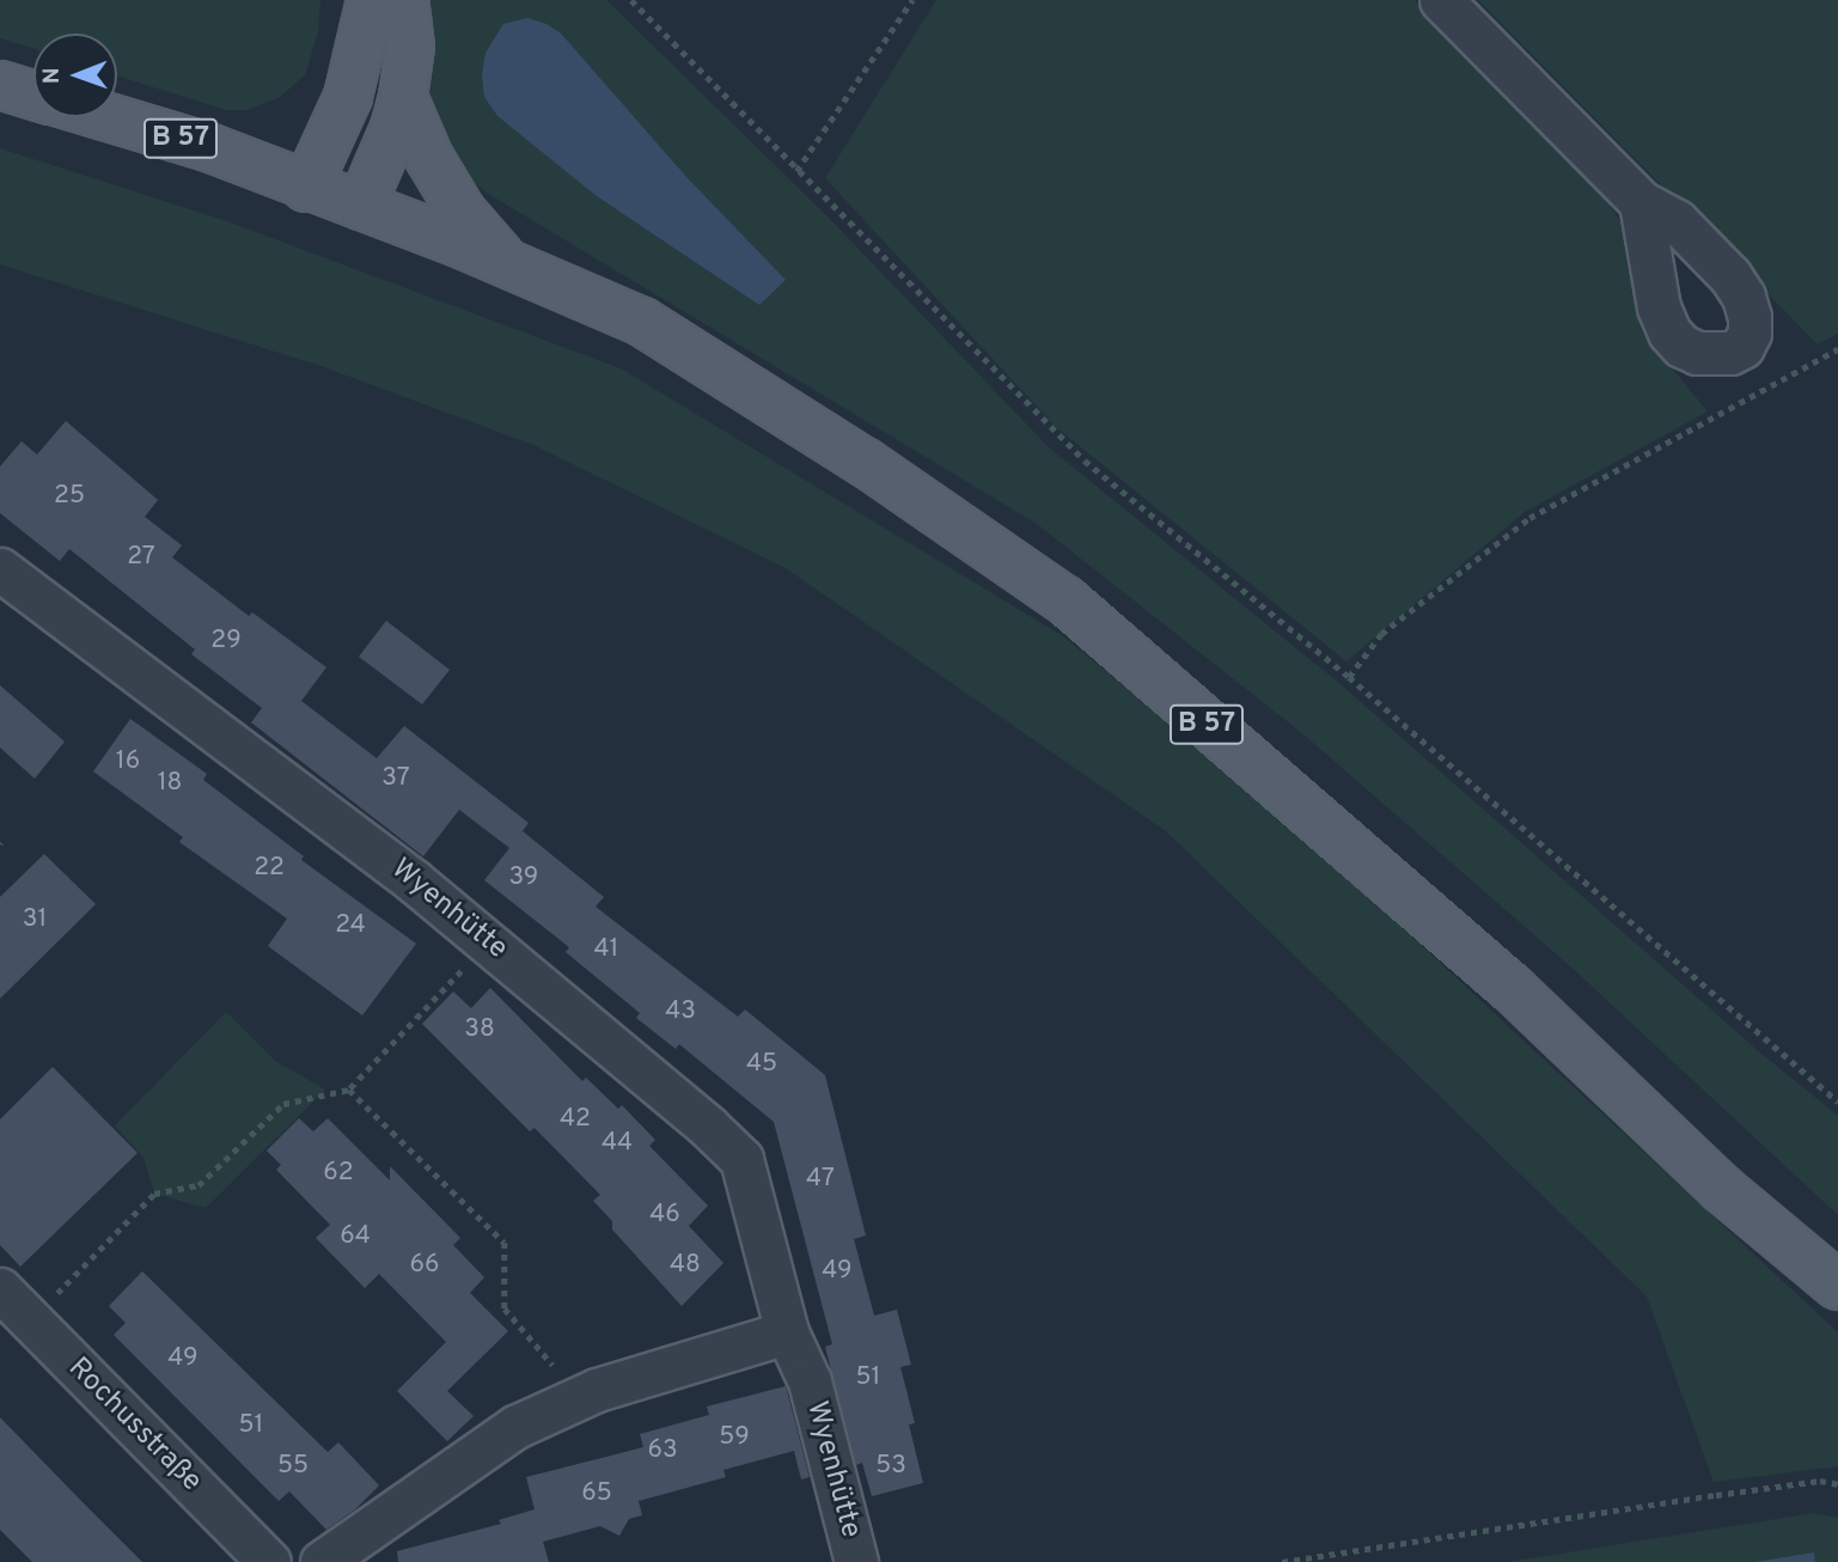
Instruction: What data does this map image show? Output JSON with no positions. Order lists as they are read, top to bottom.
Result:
{
  "streets": {
    "main road": ["B 57"],
    "street": ["Wyenhütte", "Rochusstraße"]
  },
  "house_numbers": [
    "25",
    "27",
    "29",
    "16",
    "37",
    "18",
    "22",
    "39",
    "31",
    "24",
    "41",
    "43",
    "38",
    "45",
    "42",
    "44",
    "62",
    "47",
    "46",
    "64",
    "66",
    "48",
    "49",
    "49",
    "51",
    "51",
    "59",
    "63",
    "55",
    "53",
    "65"
  ],
  "north": "left"
}
